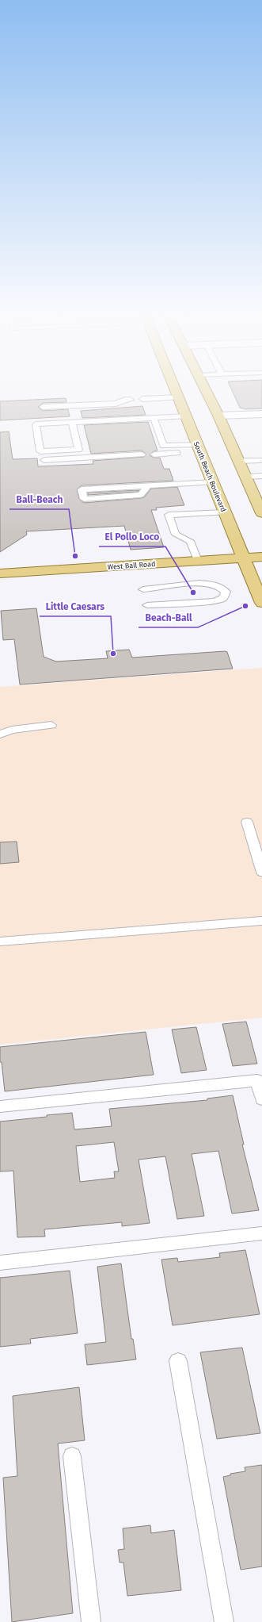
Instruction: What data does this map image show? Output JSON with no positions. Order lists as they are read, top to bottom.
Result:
{
  "streets": {
    "main road": ["South Beach Boulevard", "West Ball Road"]
  },
  "crossings": [
    ["South Beach Boulevard", "West Ball Road"]
  ],
  "places": [
    "Ball-Beach",
    "El Pollo Loco",
    "Beach-Ball",
    "Little Caesars"
  ]
}
